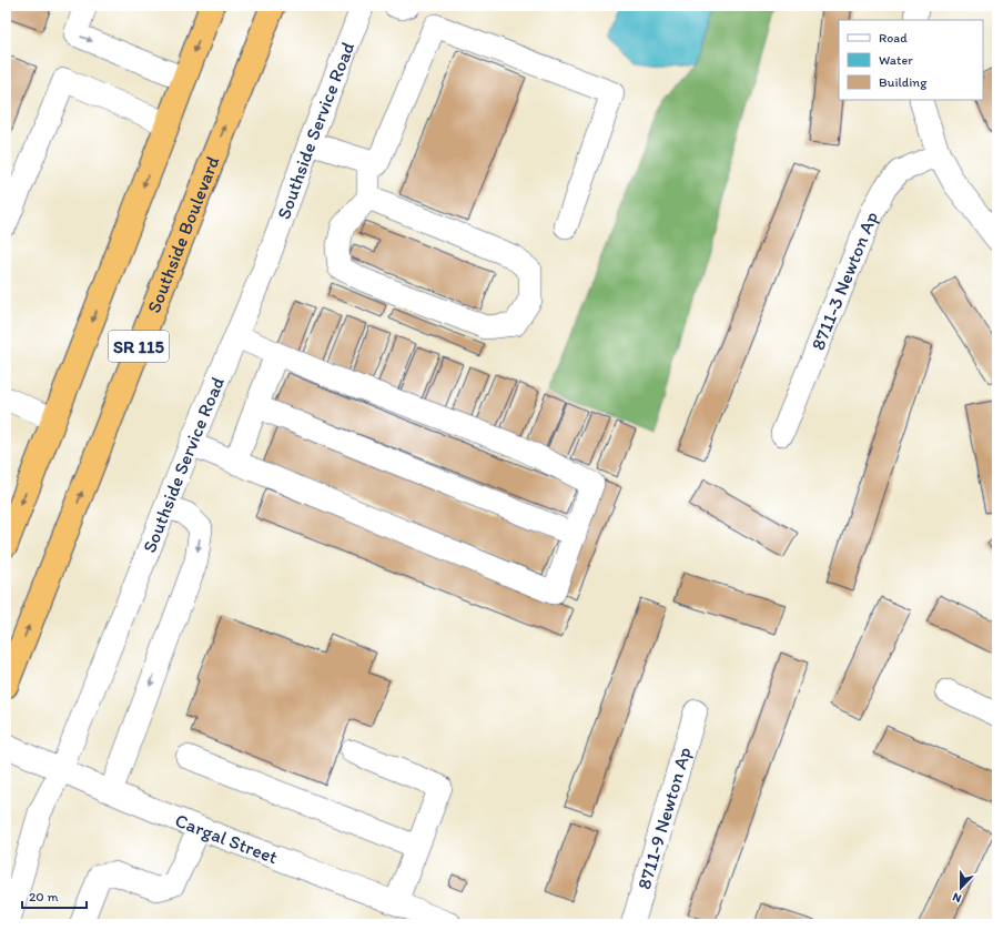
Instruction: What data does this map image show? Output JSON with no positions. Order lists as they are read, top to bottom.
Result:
{
  "streets": {
    "highway": ["Southside Boulevard", "SR 115"],
    "street": [
      "Southside Service Road",
      "8711-3 Newton Ap",
      "8711-9 Newton Ap",
      "Cargal Street"
    ]
  },
  "crossings": [
    ["Southside Service Road", "Cargal Street"]
  ],
  "legend": ["Road", "Water", "Building"],
  "scale_bar": "20 m",
  "north": "bottom"
}
